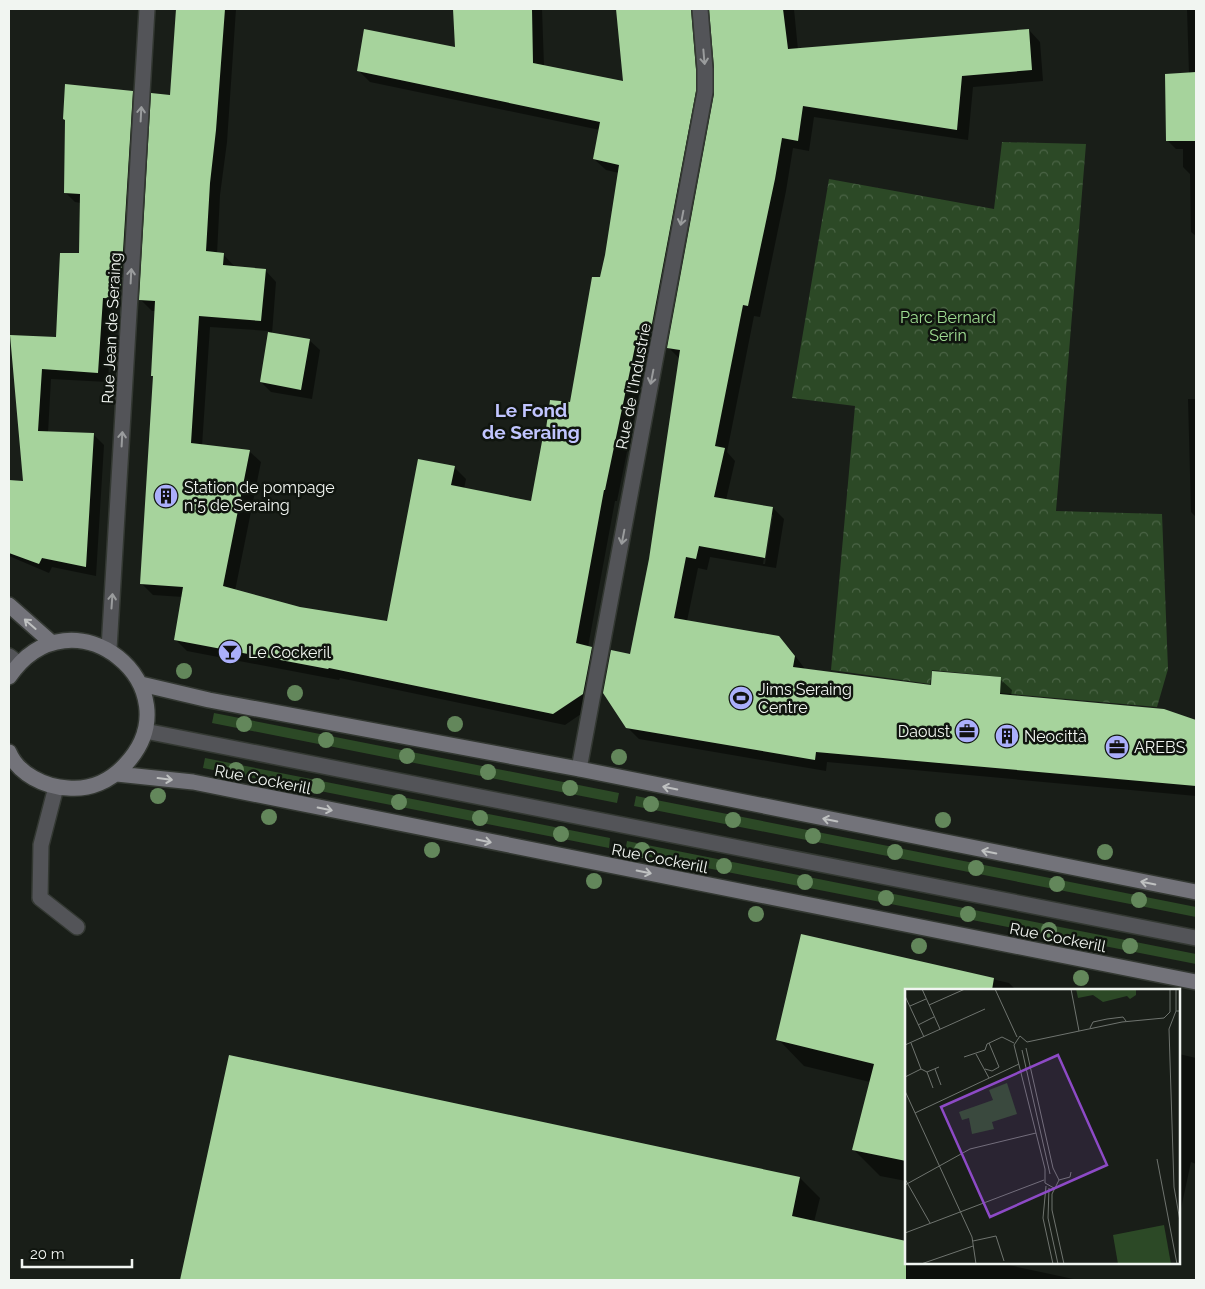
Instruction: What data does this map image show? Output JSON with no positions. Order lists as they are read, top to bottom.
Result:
{
  "streets": {
    "main road": ["Rue Cockerill"],
    "street": ["Rue Jean de Seraing", "Rue de l'Industrie"]
  },
  "one_way": ["Rue Jean de Seraing", "Rue de l'Industrie"],
  "districts": ["Le Fond de Seraing"],
  "parks": ["Parc Bernard Serin"],
  "places": {
    "building": ["Station de pompage n°5 de Seraing", "Neocittà"],
    "bar": ["Le Cockeril"],
    "sports": ["Jims Seraing Centre"],
    "office": ["Daoust", "AREBS"]
  },
  "scale_bar": "20 m"
}
